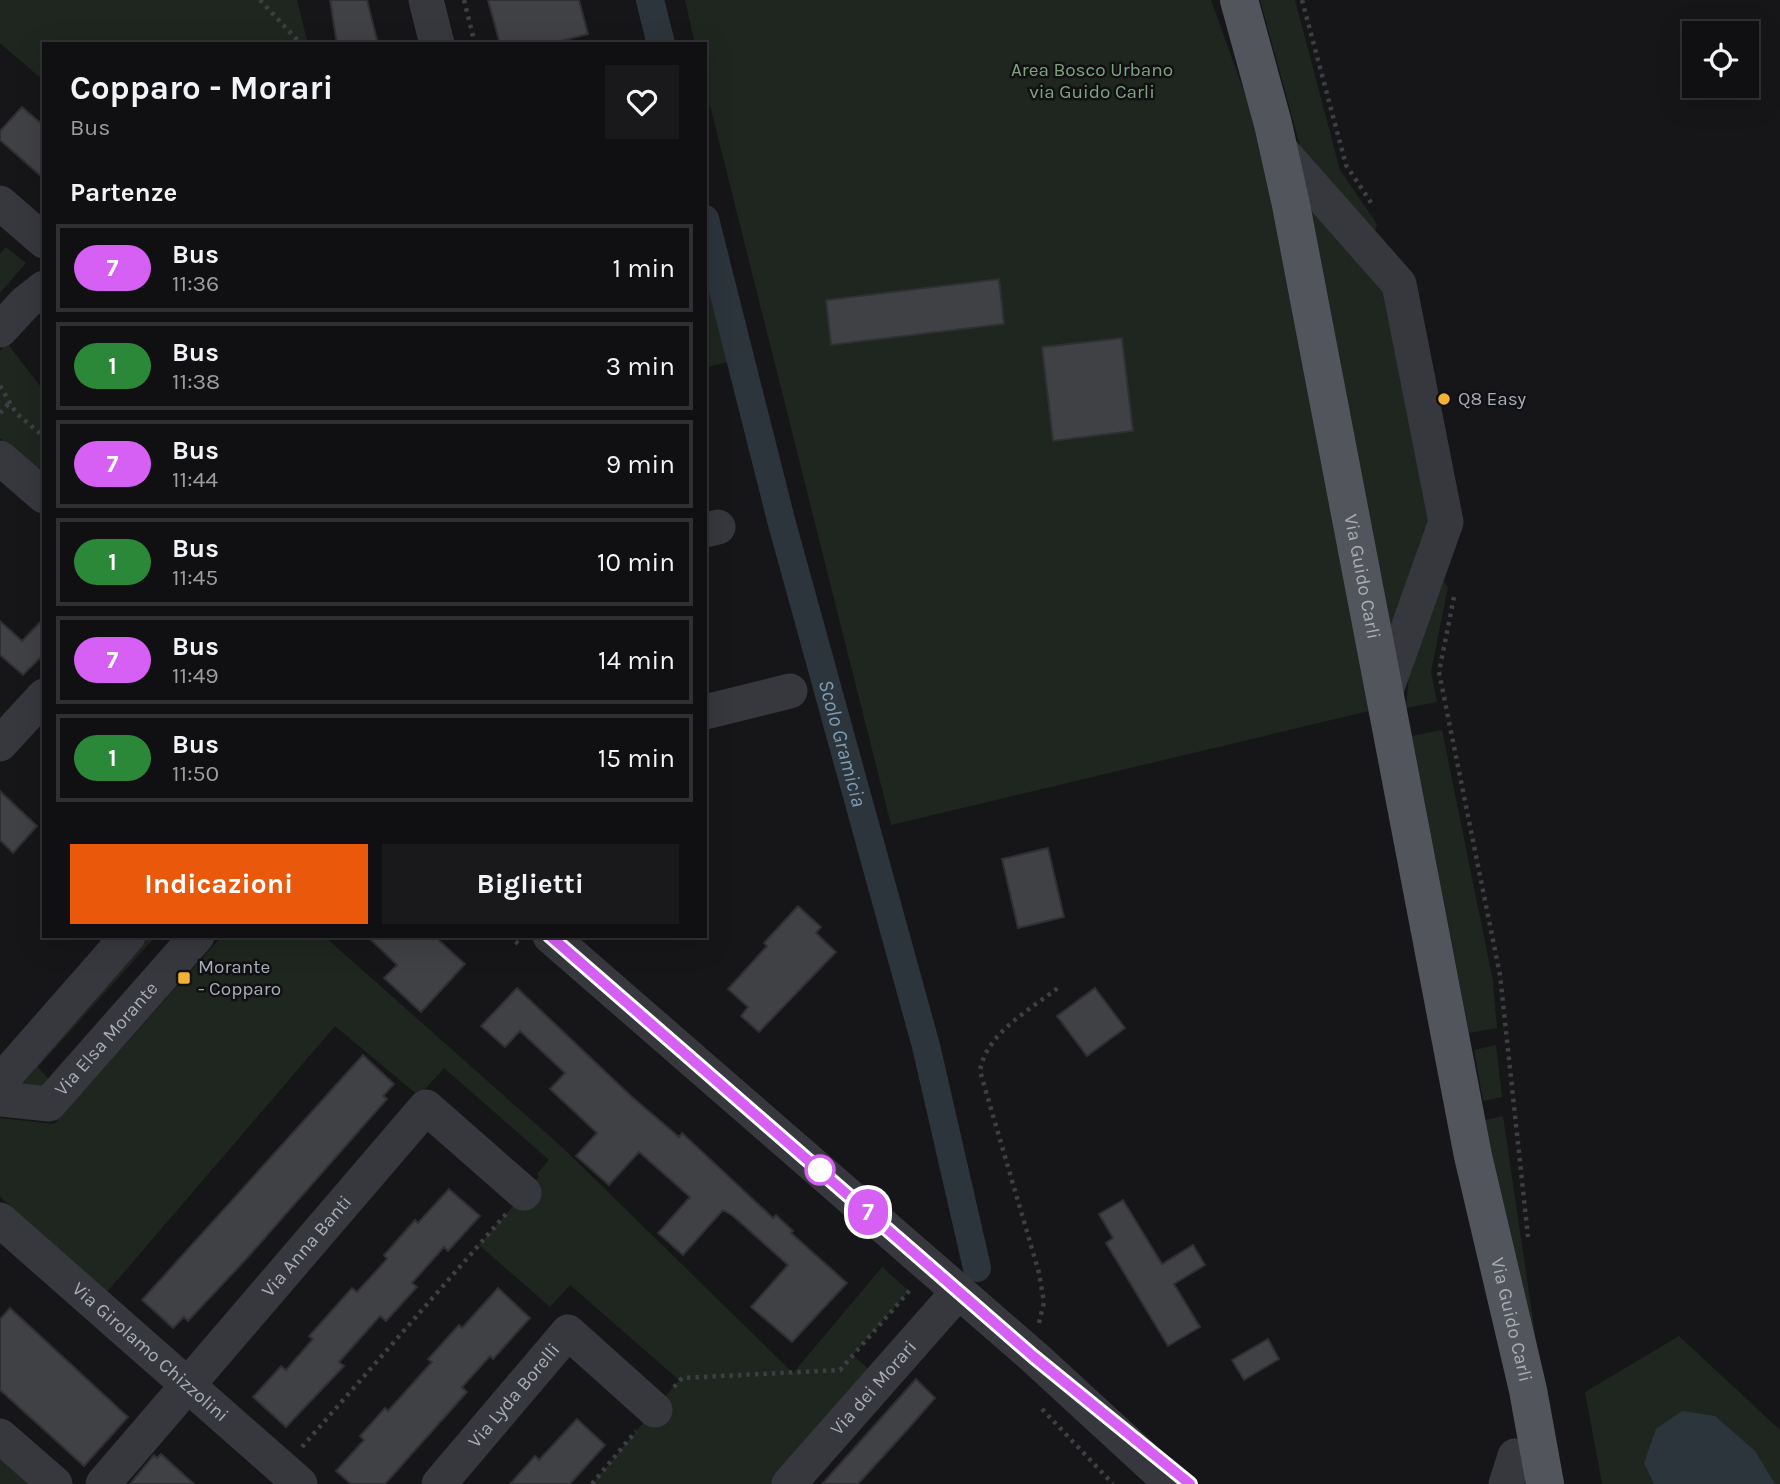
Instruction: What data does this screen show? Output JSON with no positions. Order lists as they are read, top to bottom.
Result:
{
  "streets": {
    "main road": ["Via Guido Carli"],
    "street": [
      "Via Elsa Morante",
      "Via Anna Banti",
      "Via Girolamo Chizzolini",
      "Via dei Morari",
      "Via Lyda Borelli"
    ]
  },
  "crossings": [
    ["Via Anna Banti", "Via Girolamo Chizzolini"]
  ],
  "water": ["Scolo Gramicia"],
  "parks": ["Area Bosco Urbano via Guido Carli"],
  "places": {
    "other": ["Q8 Easy"],
    "transit": ["Morante - Copparo"]
  },
  "lines": ["bus line 7"],
  "page": {
    "on_map": "7",
    "heading": [
      ["Copparo - Morari", "Bus"],
      "Partenze"
    ],
    "list": [
      {
        "mark": "7",
        "name": "Bus",
        "note": "11:36",
        "value": "1 min"
      },
      {
        "mark": "1",
        "name": "Bus",
        "note": "11:38",
        "value": "3 min"
      },
      {
        "mark": "7",
        "name": "Bus",
        "note": "11:44",
        "value": "9 min"
      },
      {
        "mark": "1",
        "name": "Bus",
        "note": "11:45",
        "value": "10 min"
      },
      {
        "mark": "7",
        "name": "Bus",
        "note": "11:49",
        "value": "14 min"
      },
      {
        "mark": "1",
        "name": "Bus",
        "note": "11:50",
        "value": "15 min"
      }
    ],
    "buttons": ["Indicazioni", "Biglietti"]
  }
}
